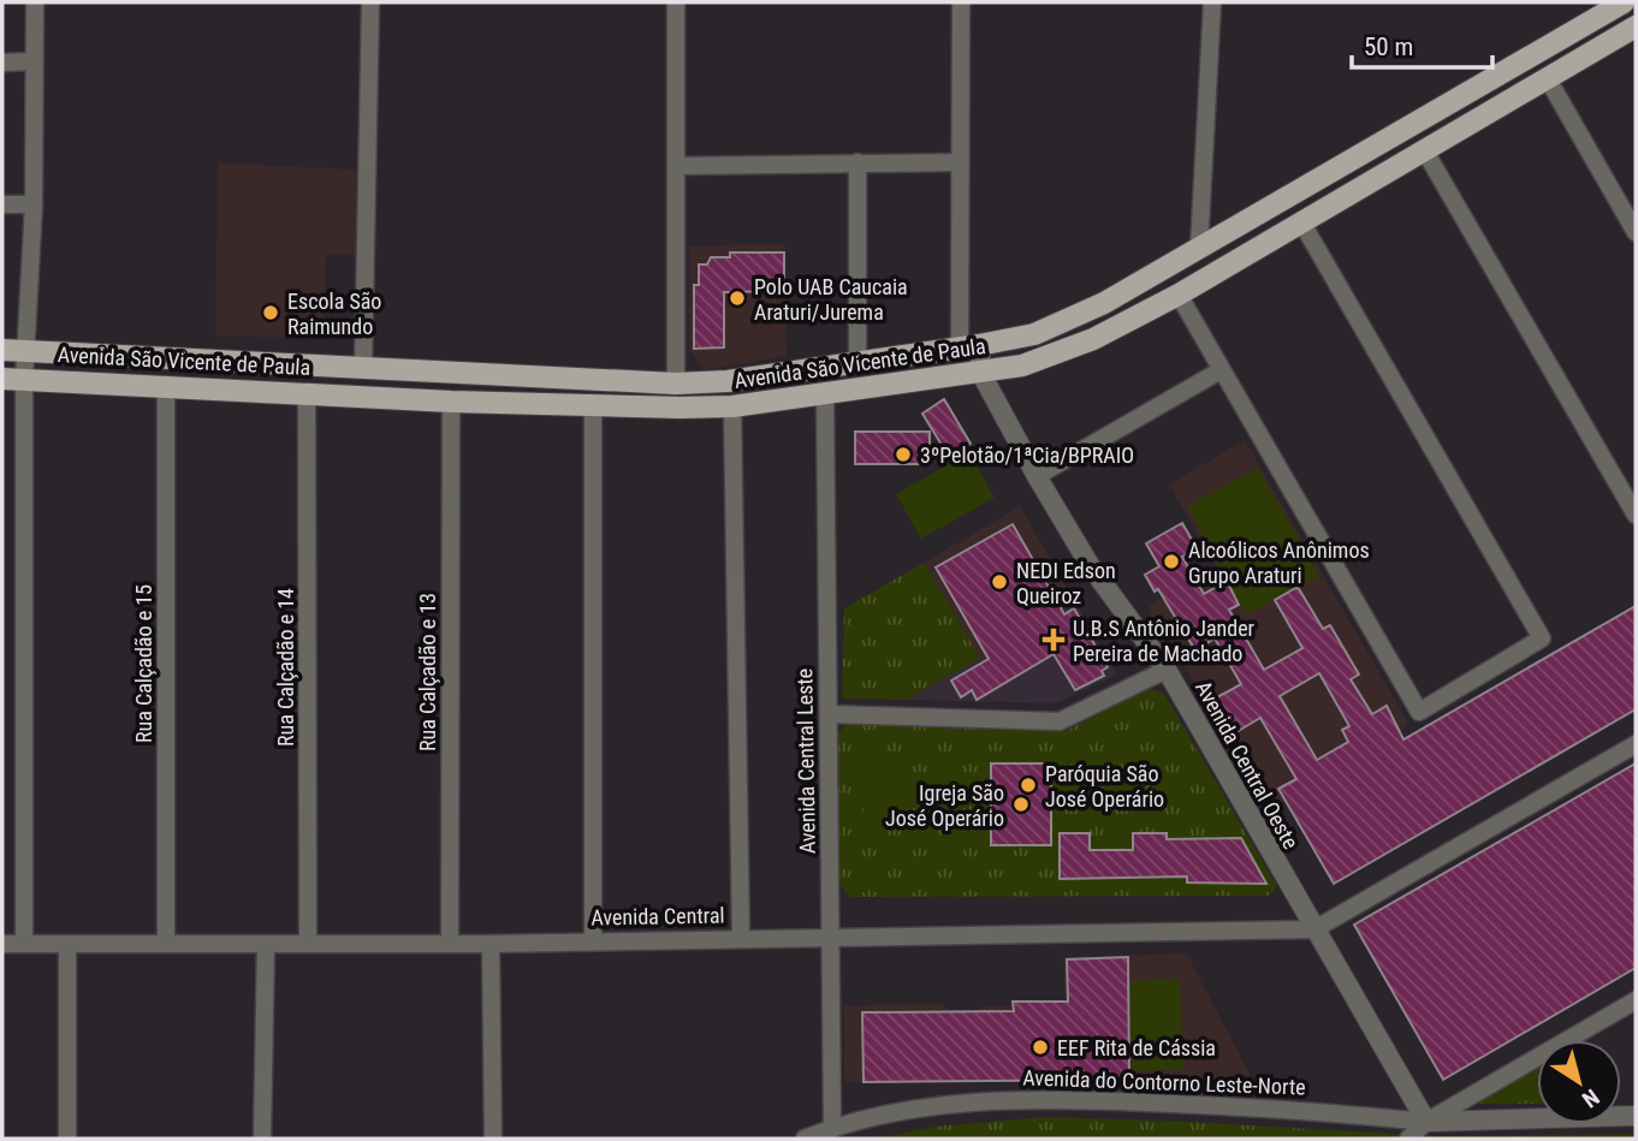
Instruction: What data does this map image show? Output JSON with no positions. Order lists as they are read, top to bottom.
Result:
{
  "streets": {
    "main road": ["Avenida São Vicente de Paula"],
    "street": [
      "Rua Calçadão e 15",
      "Rua Calçadão e 14",
      "Rua Calçadão e 13",
      "Avenida Central Leste",
      "Avenida Central Oeste",
      "Avenida Central",
      "Avenida do Contorno Leste-Norte"
    ]
  },
  "crossings": [
    ["Avenida São Vicente de Paula", "Rua Calçadão e 15"],
    ["Avenida São Vicente de Paula", "Rua Calçadão e 14"],
    ["Avenida São Vicente de Paula", "Rua Calçadão e 13"],
    ["Avenida São Vicente de Paula", "Avenida Central Leste"],
    ["Avenida São Vicente de Paula", "Avenida Central Oeste"],
    ["Rua Calçadão e 15", "Avenida Central"],
    ["Rua Calçadão e 14", "Avenida Central"],
    ["Rua Calçadão e 13", "Avenida Central"],
    ["Avenida Central Leste", "Avenida Central"],
    ["Avenida Central Leste", "Avenida do Contorno Leste-Norte"],
    ["Avenida Central Oeste", "Avenida Central"],
    ["Avenida Central Oeste", "Avenida do Contorno Leste-Norte"]
  ],
  "places": {
    "other": [
      "Polo UAB Caucaia Araturi/Jurema",
      "Escola São Raimundo",
      "3ºPelotão/1ªCia/BPRAIO",
      "Alcoólicos Anônimos Grupo Araturi",
      "NEDI Edson Queiroz",
      "Paróquia São José Operário",
      "Igreja São José Operário",
      "EEF Rita de Cássia"
    ],
    "health": ["U.B.S Antônio Jander Pereira de Machado"]
  },
  "scale_bar": "50 m",
  "north": "bottom right"
}
